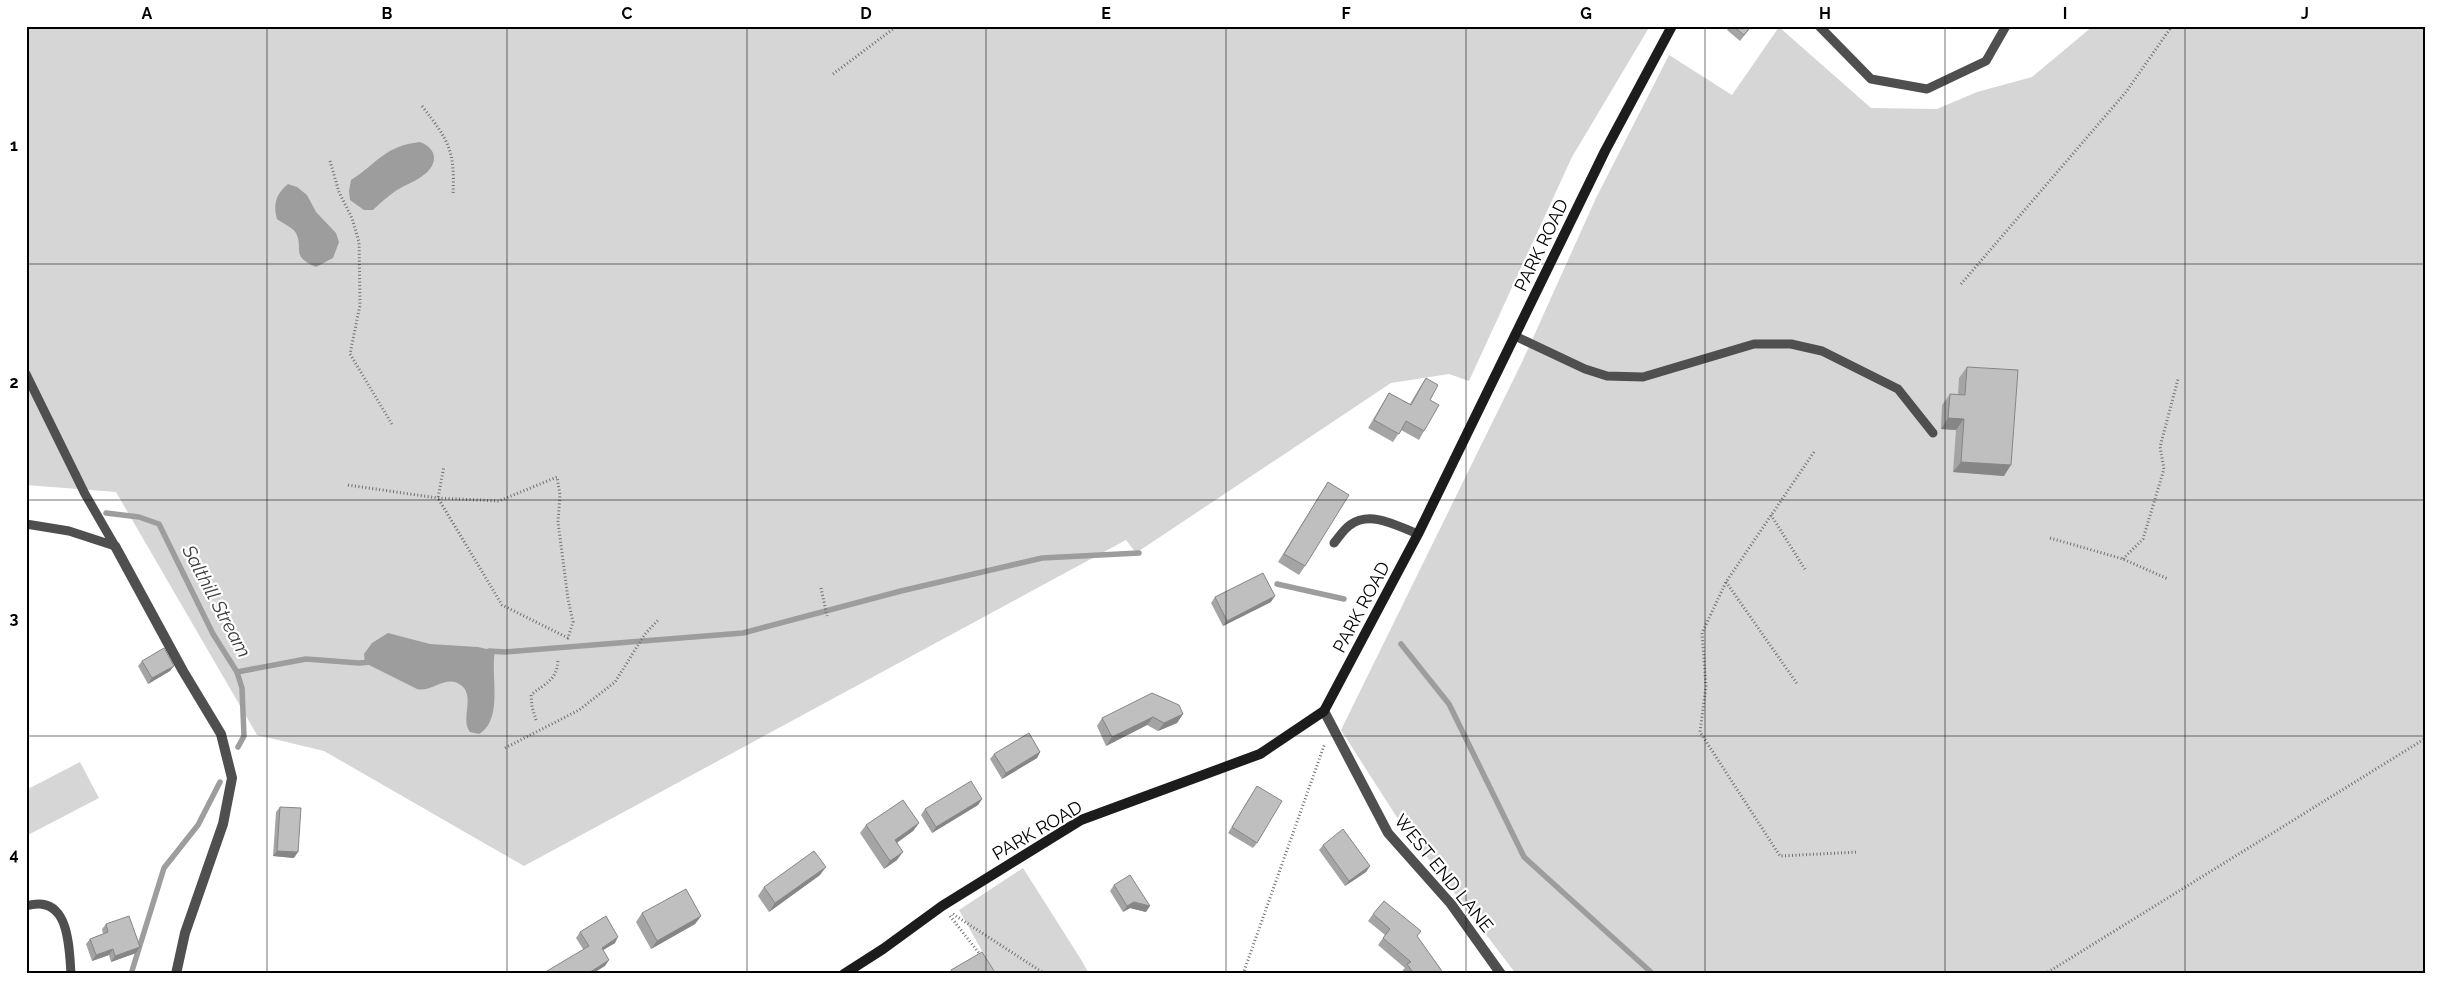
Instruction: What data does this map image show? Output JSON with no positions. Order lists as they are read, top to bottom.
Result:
{
  "streets": {
    "main road": ["PARK ROAD"],
    "street": ["WEST END LANE"]
  },
  "crossings": [
    ["PARK ROAD", "WEST END LANE"]
  ],
  "water": ["Salthill Stream"],
  "grid": {
    "columns": [
      "A",
      "B",
      "C",
      "D",
      "E",
      "F",
      "G",
      "H",
      "I",
      "J"
    ],
    "rows": [
      "1",
      "2",
      "3",
      "4"
    ]
  }
}
